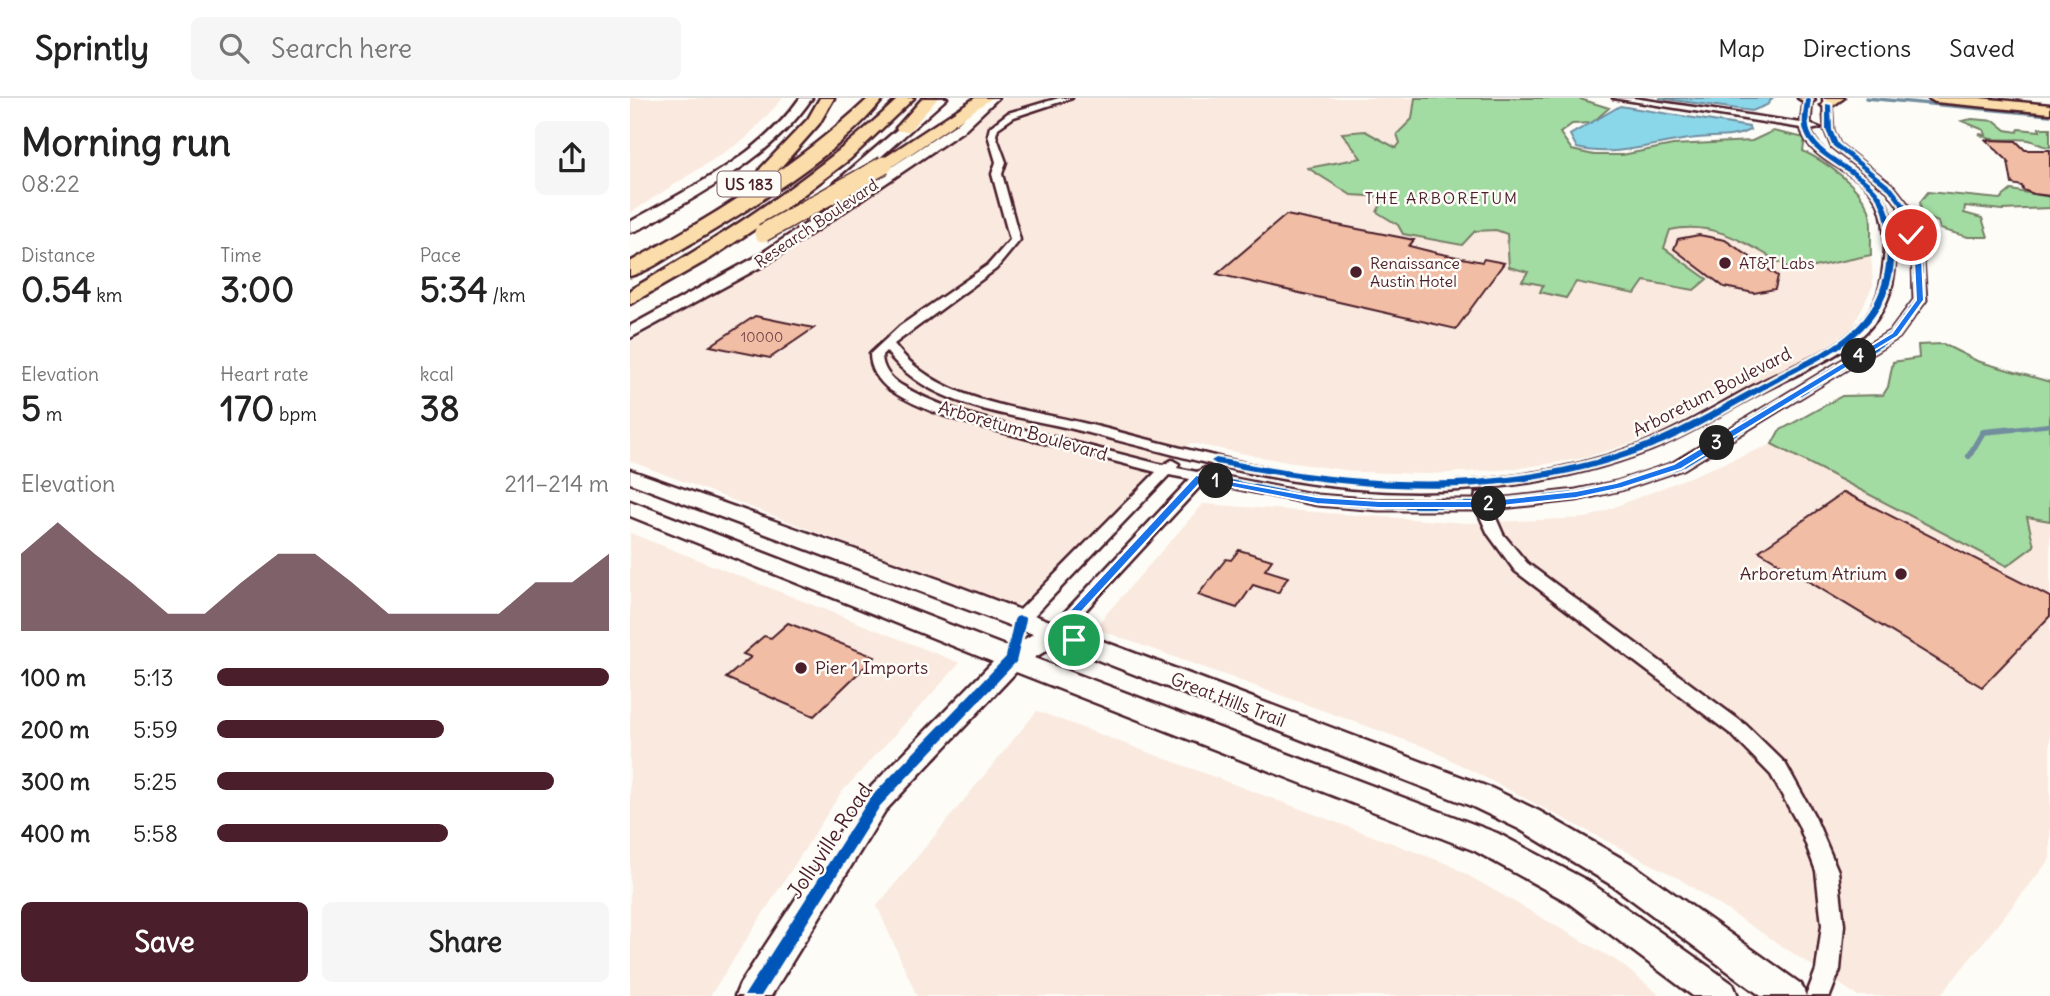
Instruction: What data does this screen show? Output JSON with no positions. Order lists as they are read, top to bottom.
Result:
{
  "streets": {
    "highway": ["US 183"],
    "main road": ["Research Boulevard"],
    "street": ["Arboretum Boulevard", "Great Hills Trail", "Jollyville Road"]
  },
  "districts": ["THE ARBORETUM"],
  "places": [
    "AT&T Labs",
    "Renaissance Austin Hotel",
    "Arboretum Atrium",
    "Pier 1 Imports"
  ],
  "house_numbers": ["10000"],
  "page": {
    "header": "Sprintly",
    "search": "Search here",
    "nav": ["Map", "Directions", "Saved"],
    "heading": ["Morning run", "08:22"],
    "stats": [
      ["Distance", "0.54 km"],
      ["Time", "3:00"],
      ["Pace", "5:34 /km"],
      ["Elevation", "5 m"],
      ["Heart rate", "170 bpm"],
      ["kcal", "38"]
    ],
    "pins": [
      "4",
      "3",
      "1",
      "2"
    ],
    "chart": ["Elevation", "211–214 m"],
    "list": [
      {
        "name": "100 m",
        "note": "5:13"
      },
      {
        "name": "200 m",
        "note": "5:59"
      },
      {
        "name": "300 m",
        "note": "5:25"
      },
      {
        "name": "400 m",
        "note": "5:58"
      }
    ],
    "buttons": ["Save", "Share"]
  }
}
